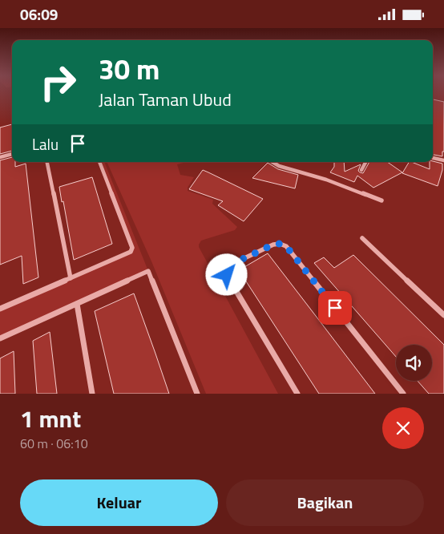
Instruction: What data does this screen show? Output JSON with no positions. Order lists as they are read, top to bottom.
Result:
{
  "page": {
    "status": "06:09",
    "turn": ["30 m", "Jalan Taman Ubud"],
    "then": "Lalu",
    "heading": ["1 mnt", "60 m · 06:10"],
    "buttons": ["Keluar", "Bagikan"]
  }
}
